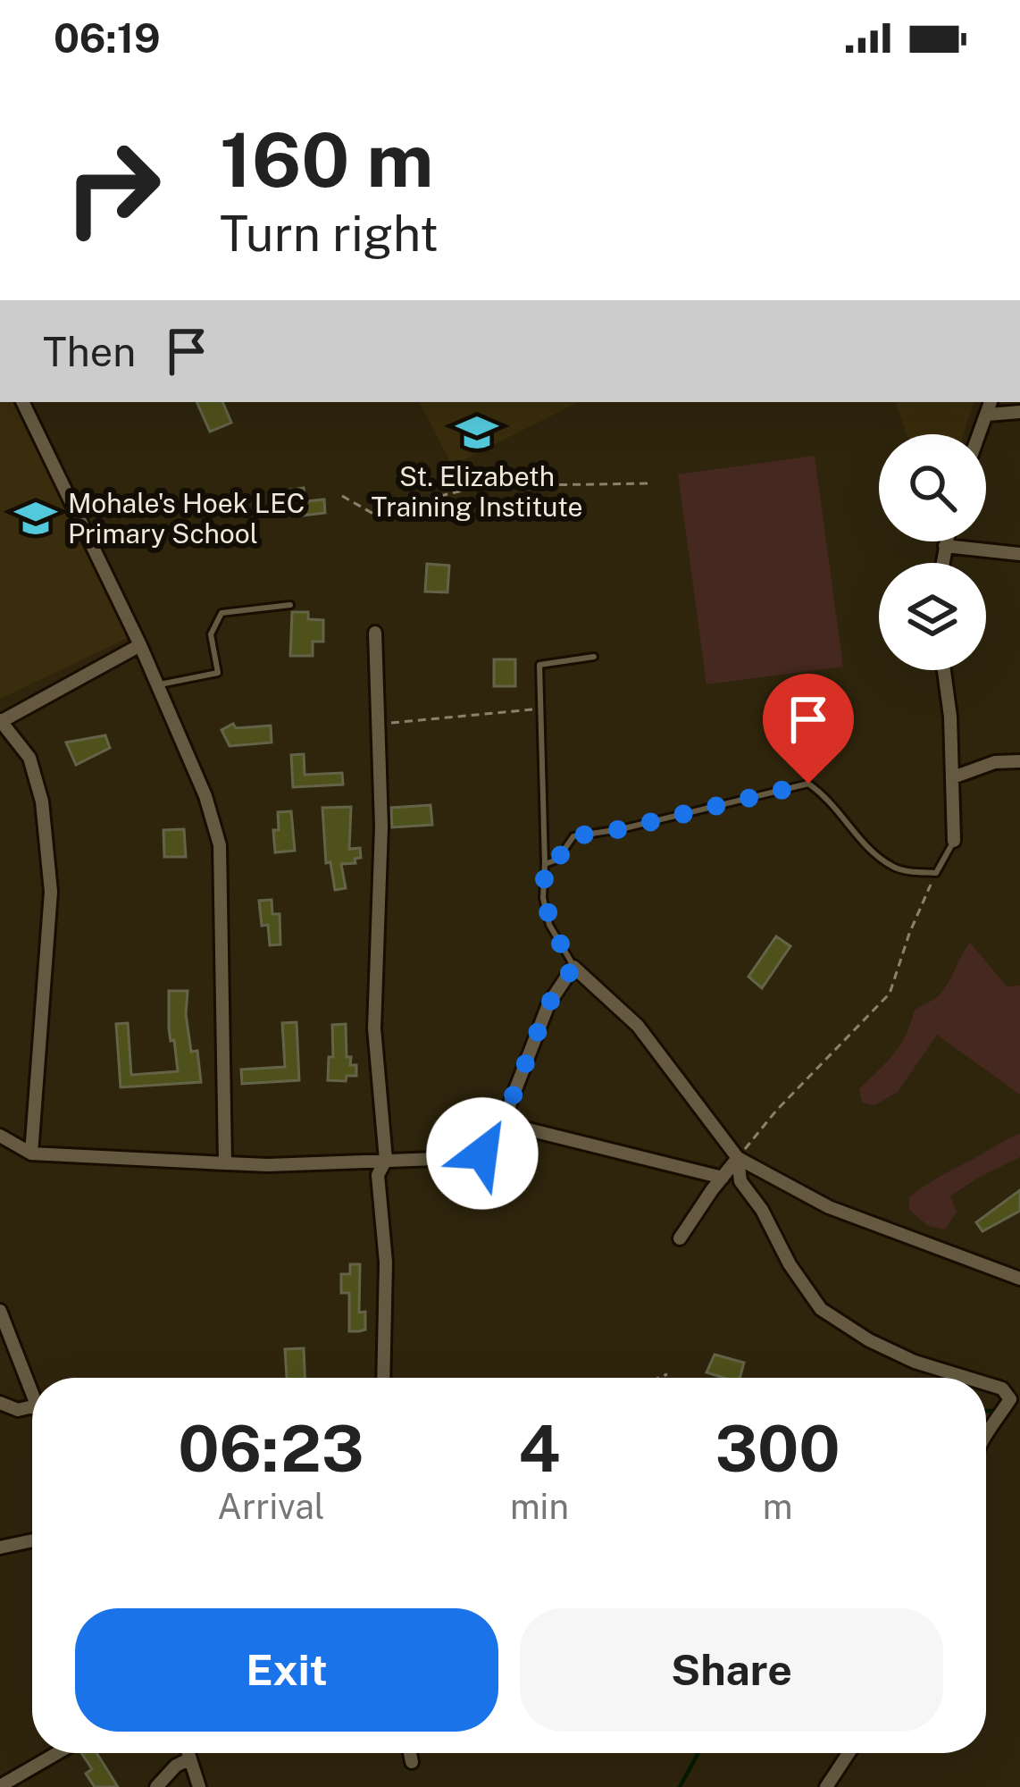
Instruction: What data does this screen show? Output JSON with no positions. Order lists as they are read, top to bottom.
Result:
{
  "places": {
    "school or university": ["St. Elizabeth Training Institute", "Mohale's Hoek LEC Primary School"]
  },
  "page": {
    "status": "06:19",
    "turn": ["160 m", "Turn right"],
    "then": "Then",
    "eta": [
      "06:23",
      "Arrival",
      "4",
      "min",
      "300",
      "m"
    ],
    "buttons": ["Exit", "Share"]
  }
}
